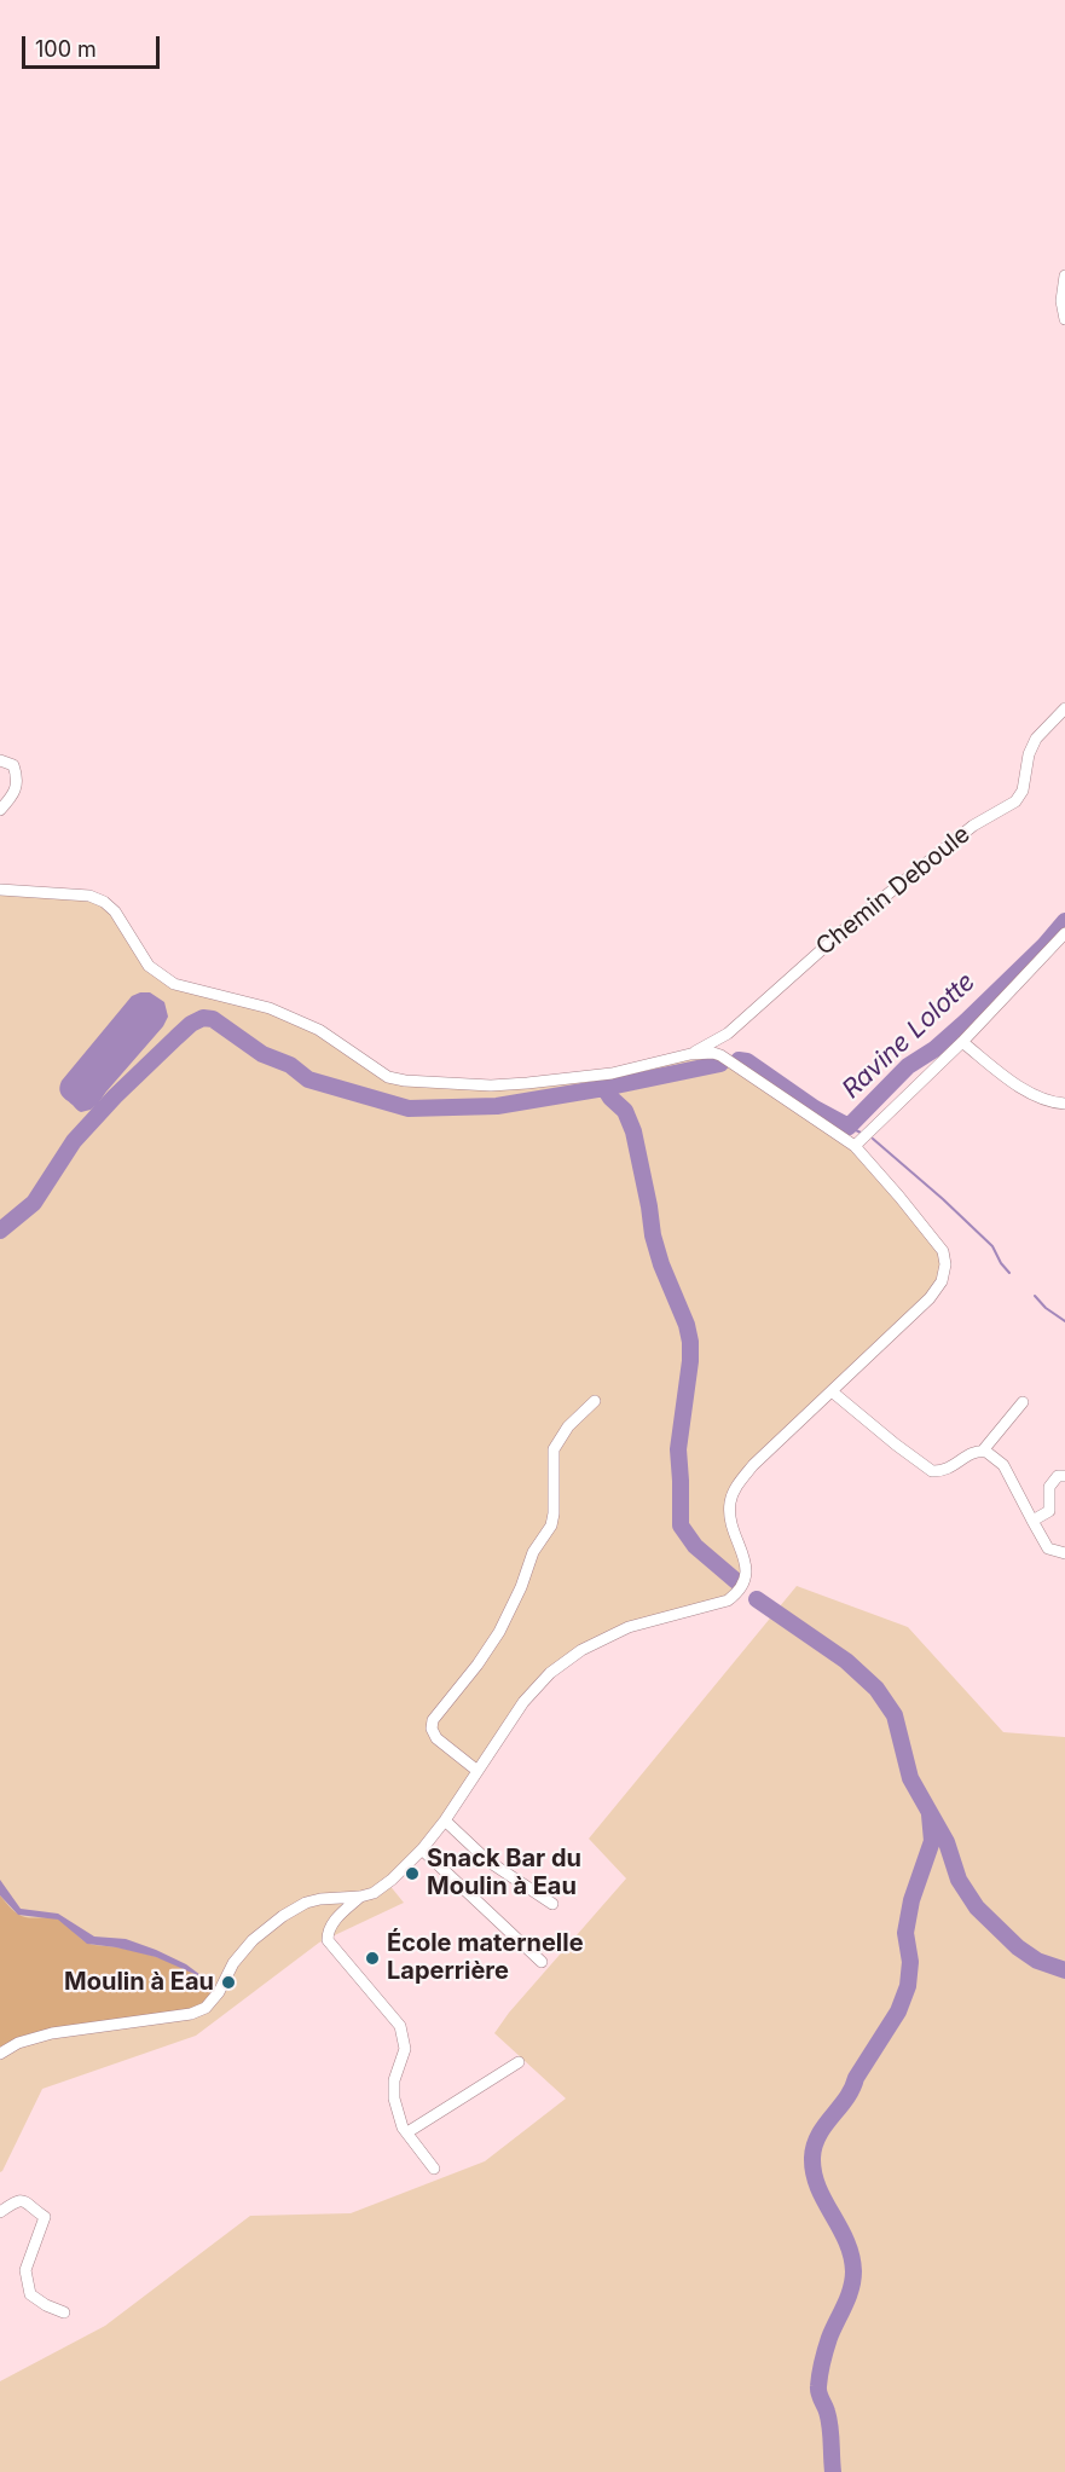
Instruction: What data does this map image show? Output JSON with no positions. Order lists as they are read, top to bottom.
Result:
{
  "streets": {
    "street": ["Chemin Deboule"]
  },
  "water": ["Ravine Lolotte"],
  "places": ["Snack Bar du Moulin à Eau", "École maternelle Laperrière", "Moulin à Eau"],
  "scale_bar": "100 m"
}
